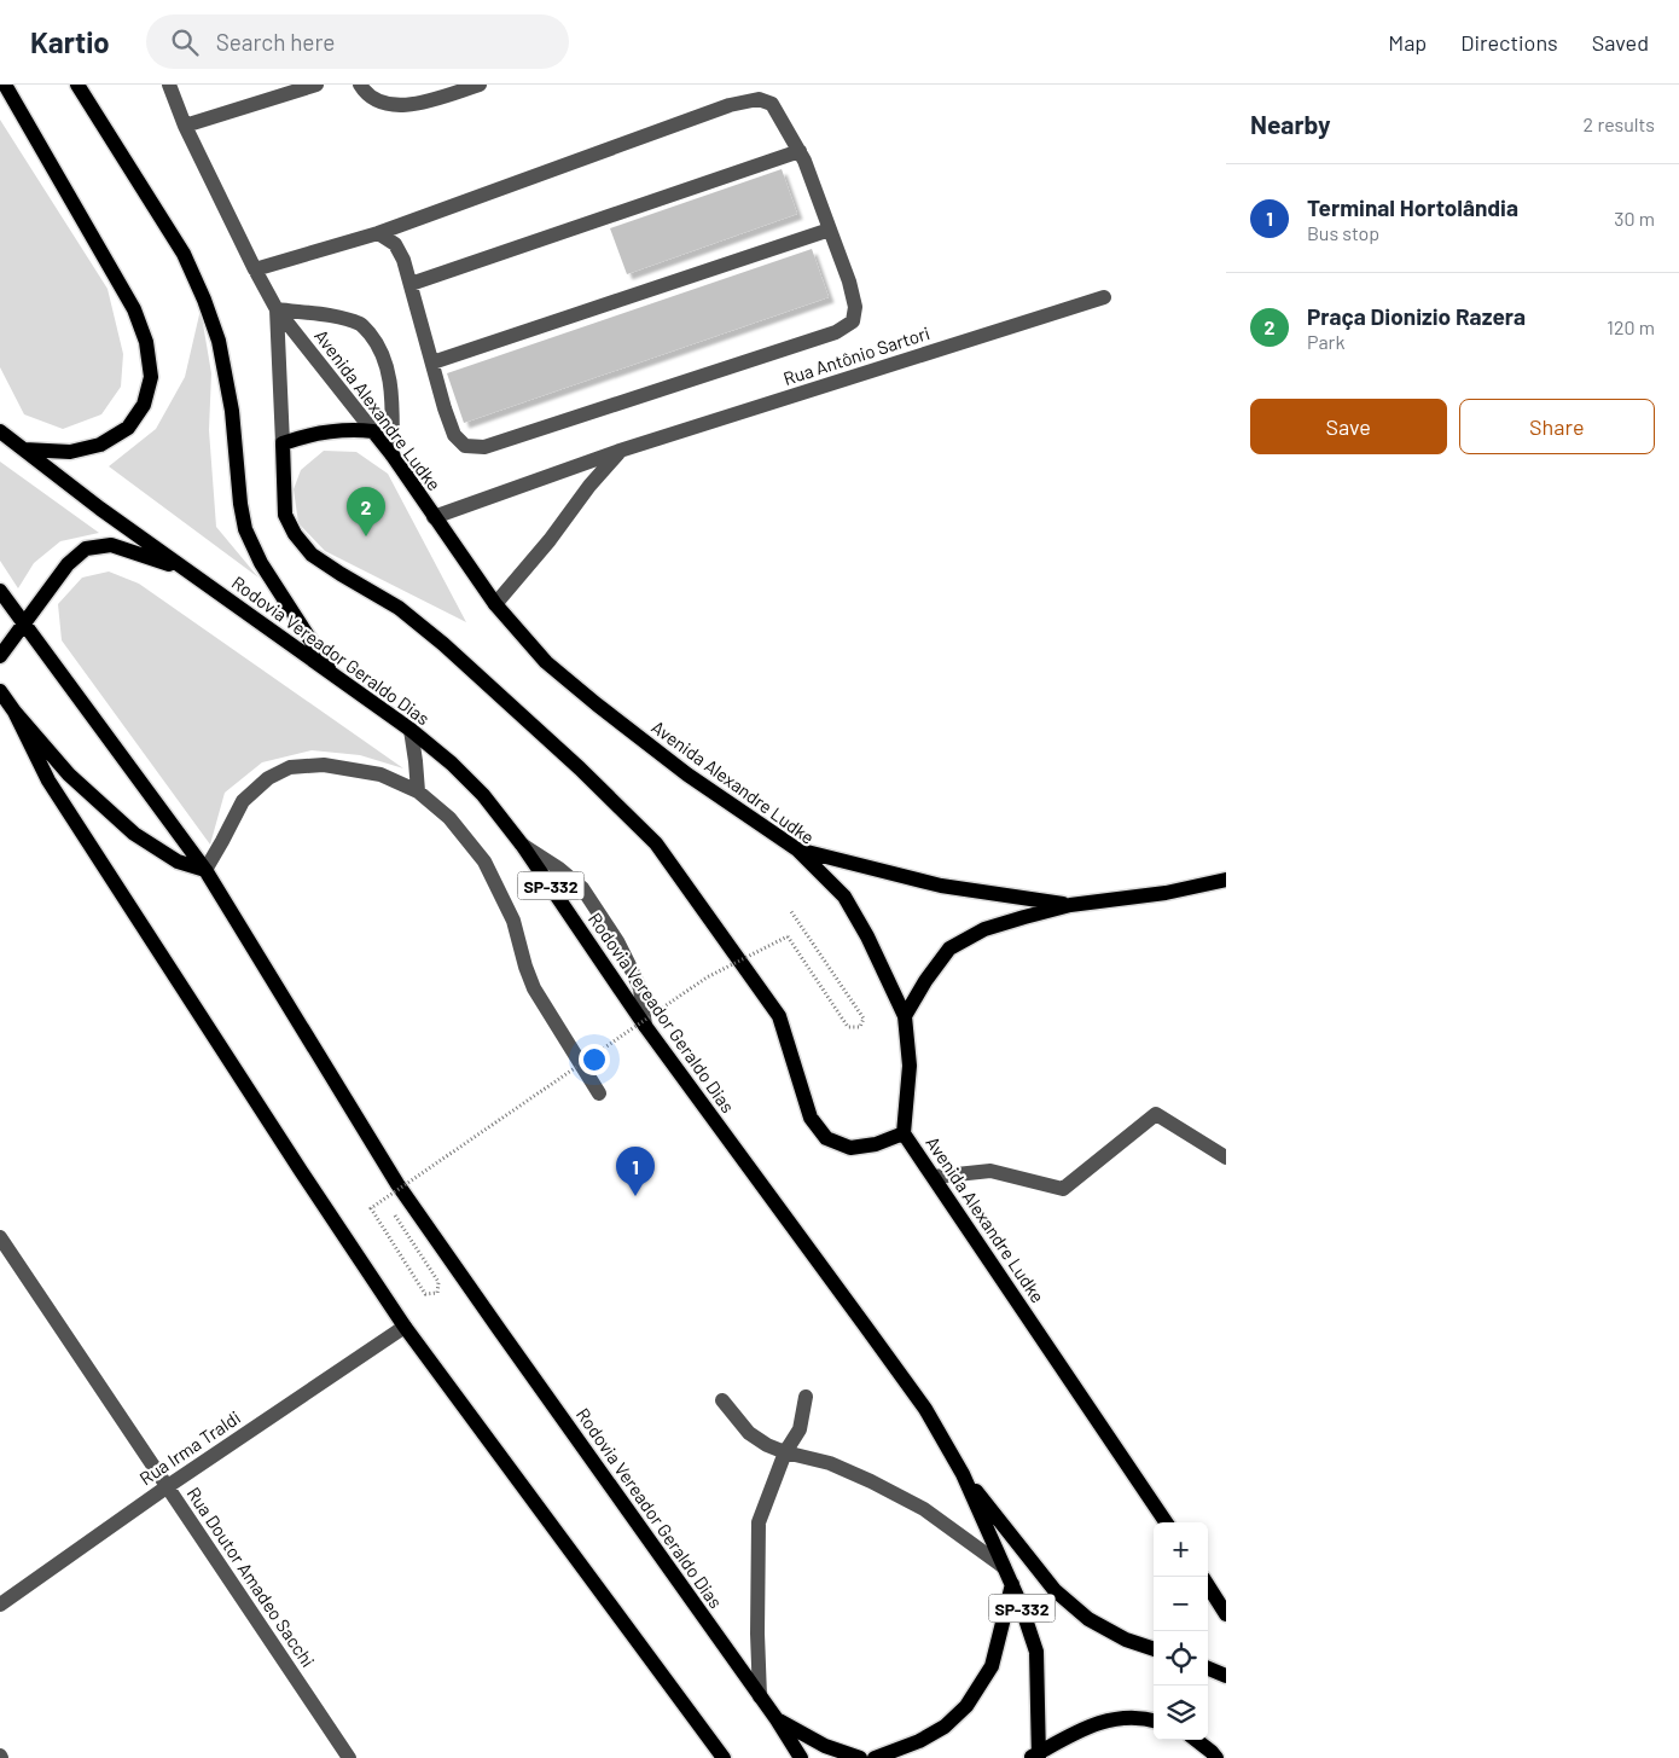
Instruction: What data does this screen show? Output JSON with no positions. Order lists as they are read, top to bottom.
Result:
{
  "streets": {
    "main road": ["Avenida Alexandre Ludke", "Rodovia Vereador Geraldo Dias", "SP-332"],
    "street": ["Rua Antônio Sartori", "Rua Irma Traldi", "Rua Doutor Amadeo Sacchi"]
  },
  "crossings": [
    ["Rua Antônio Sartori", "Avenida Alexandre Ludke"],
    ["Rua Irma Traldi", "Rua Doutor Amadeo Sacchi"]
  ],
  "page": {
    "header": "Kartio",
    "search": "Search here",
    "nav": ["Map", "Directions", "Saved"],
    "heading": ["Nearby", "2 results"],
    "list": [
      {
        "mark": "1",
        "name": "Terminal Hortolândia",
        "note": "Bus stop",
        "value": "30 m"
      },
      {
        "mark": "2",
        "name": "Praça Dionizio Razera",
        "note": "Park",
        "value": "120 m"
      }
    ],
    "buttons": ["Save", "Share"],
    "pins": ["2", "1"],
    "map_buttons": ["+", "−"]
  }
}
